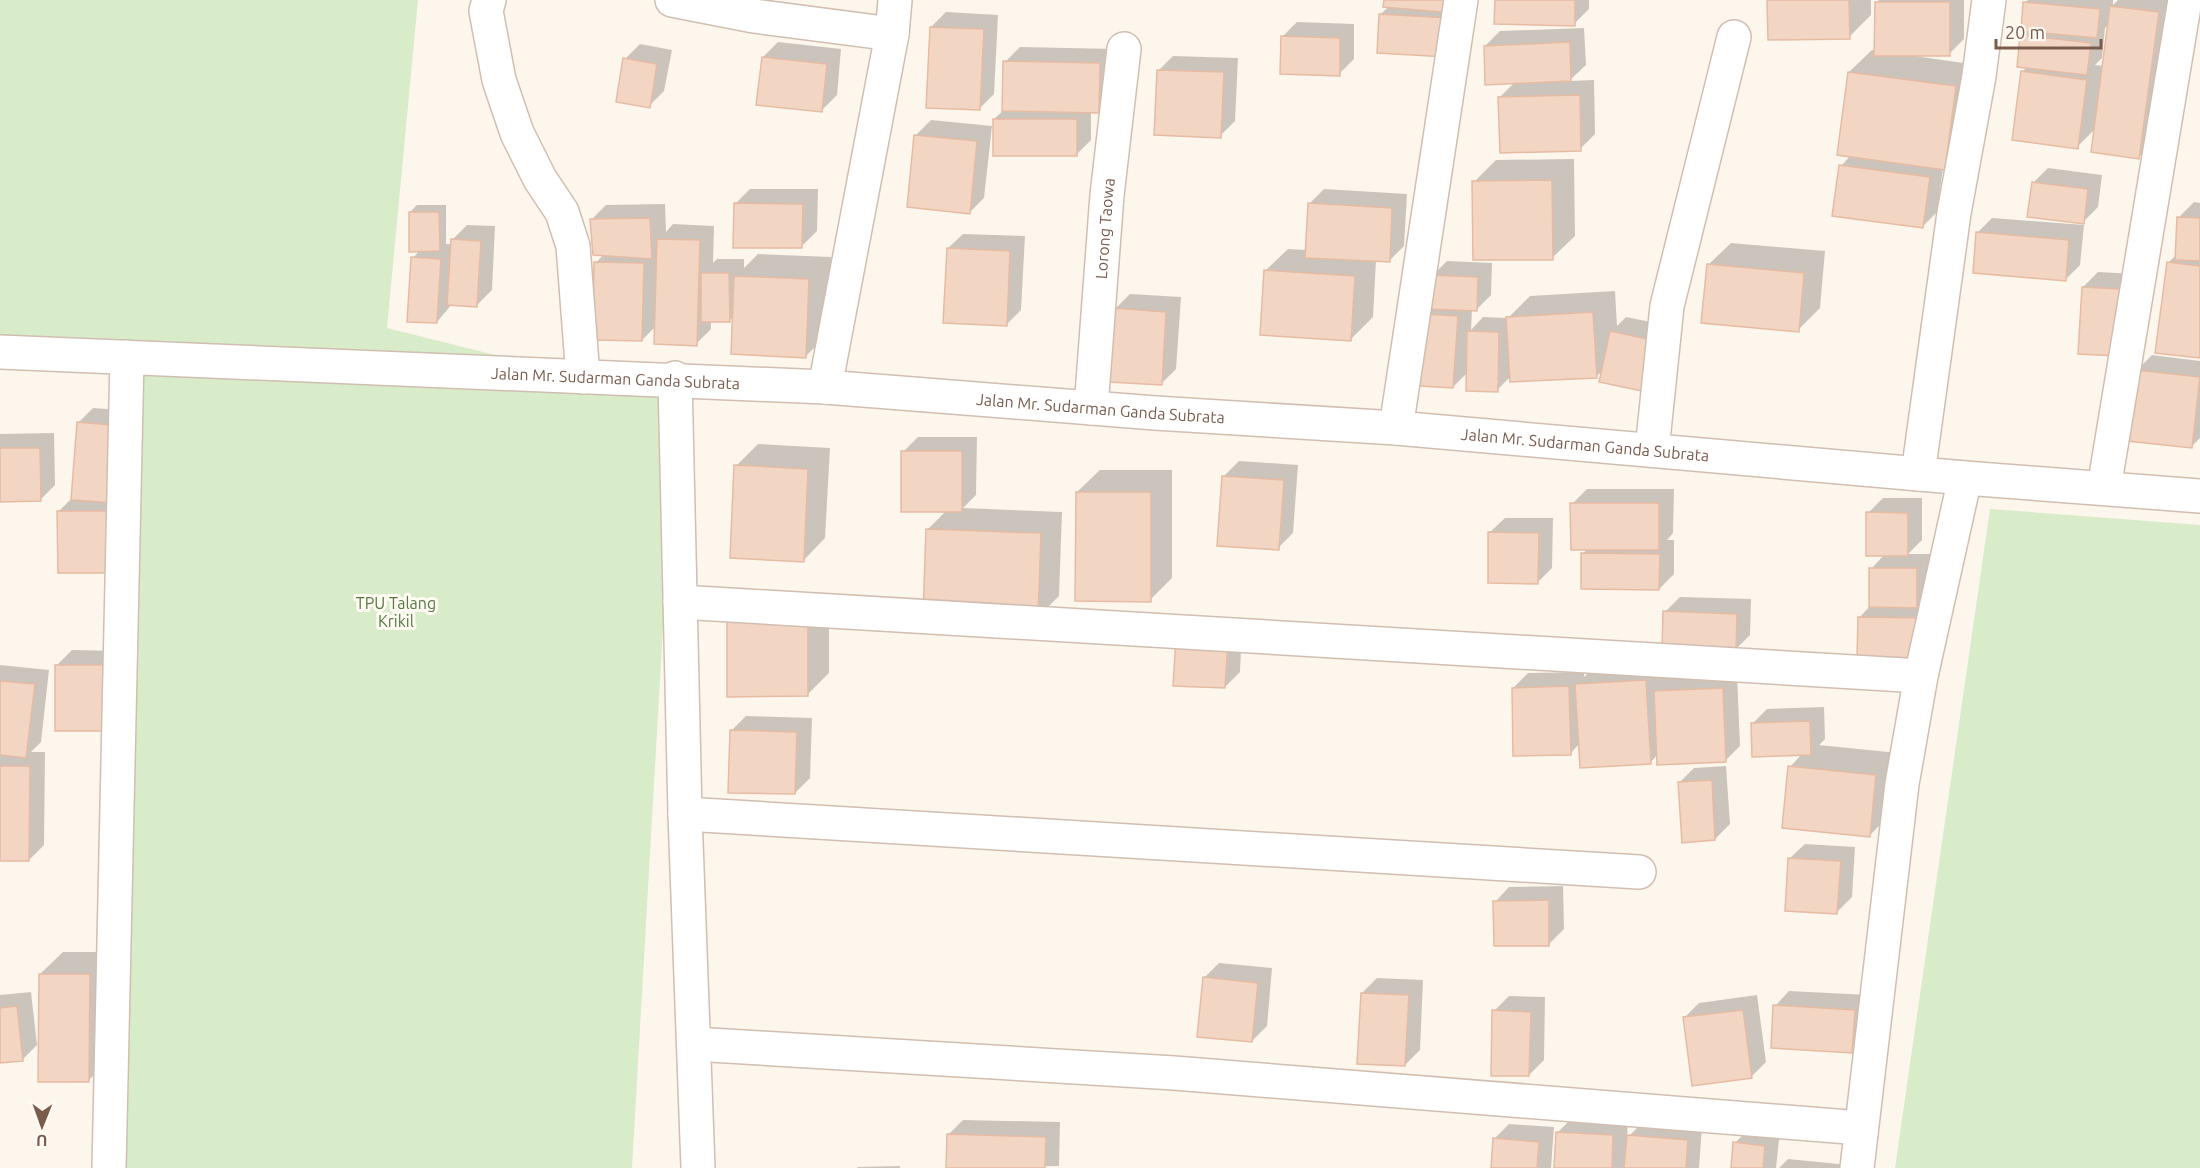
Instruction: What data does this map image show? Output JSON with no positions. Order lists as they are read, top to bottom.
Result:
{
  "streets": {
    "street": ["Lorong Taowa", "Jalan Mr. Sudarman Ganda Subrata"]
  },
  "crossings": [
    ["Lorong Taowa", "Jalan Mr. Sudarman Ganda Subrata"]
  ],
  "parks": ["TPU Talang Krikil"],
  "scale_bar": "20 m",
  "north": "bottom"
}
